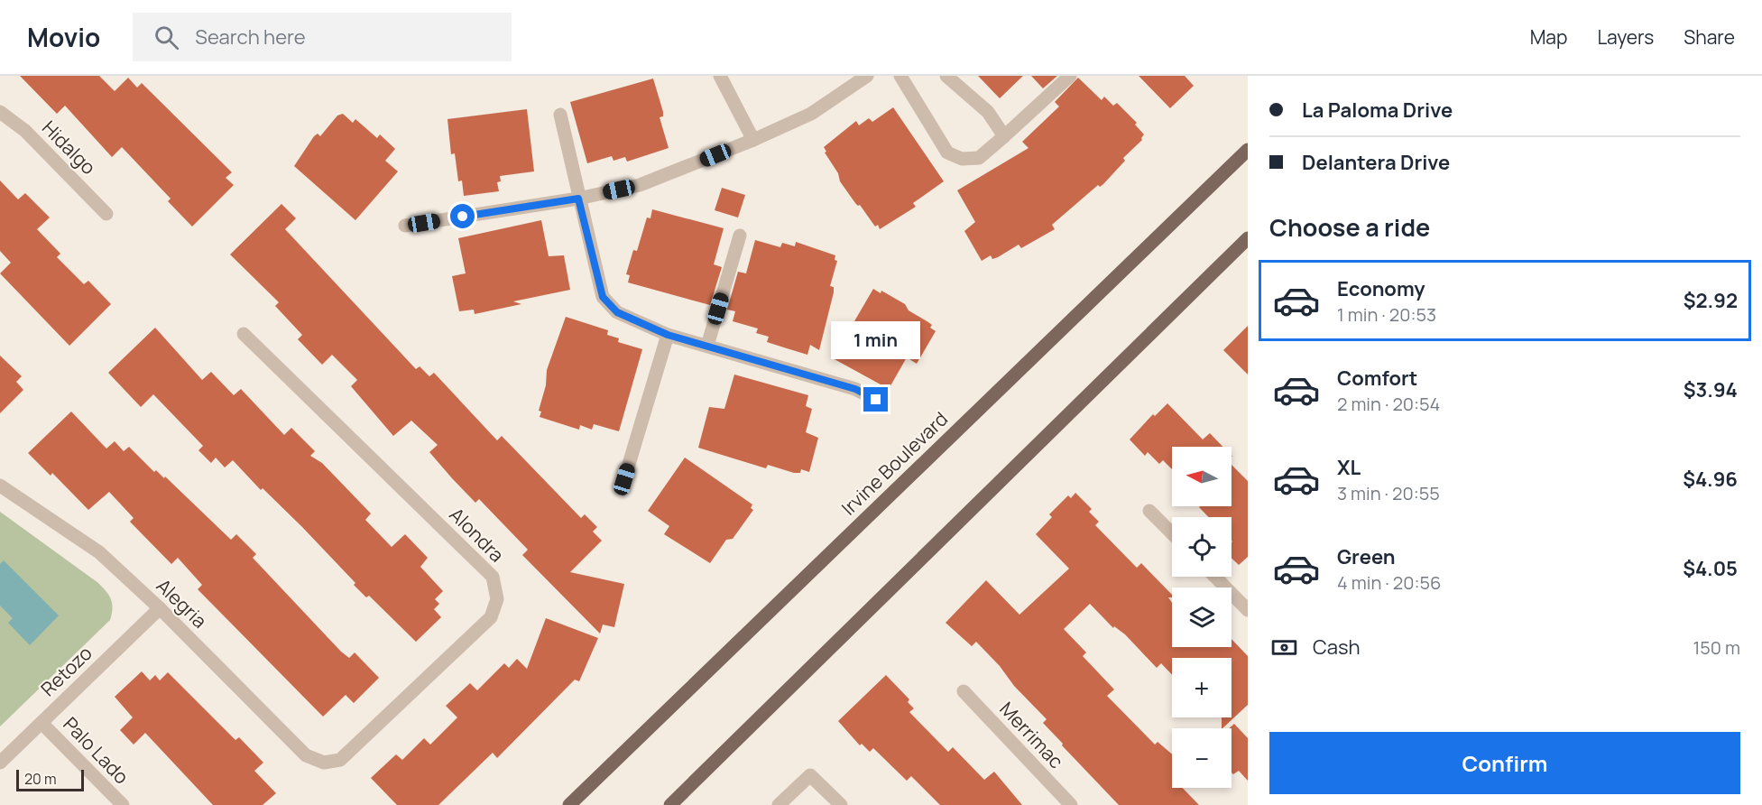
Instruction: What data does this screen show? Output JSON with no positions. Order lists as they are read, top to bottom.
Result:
{
  "streets": {
    "main road": ["Irvine Boulevard"],
    "street": [
      "Hidalgo",
      "Alondra",
      "Alegria",
      "Retozo",
      "Merrimac",
      "Palo Lado"
    ]
  },
  "crossings": [
    ["Alondra", "Alegria"],
    ["Alegria", "Retozo"],
    ["Retozo", "Palo Lado"]
  ],
  "scale_bar": "20 m",
  "north": "left",
  "page": {
    "header": "Movio",
    "search": "Search here",
    "nav": ["Map", "Layers", "Share"],
    "banner": ["La Paloma Drive", "Delantera Drive"],
    "heading": "Choose a ride",
    "list": [
      {
        "name": "Economy",
        "note": "1 min · 20:53",
        "value": "$2.92"
      },
      {
        "name": "Comfort",
        "note": "2 min · 20:54",
        "value": "$3.94"
      },
      {
        "name": "XL",
        "note": "3 min · 20:55",
        "value": "$4.96"
      },
      {
        "name": "Green",
        "note": "4 min · 20:56",
        "value": "$4.05"
      }
    ],
    "bubble": "1 min",
    "map_buttons": ["+", "−"],
    "pay": ["Cash", "150 m"],
    "buttons": "Confirm",
    "scale": "20 m"
  }
}
